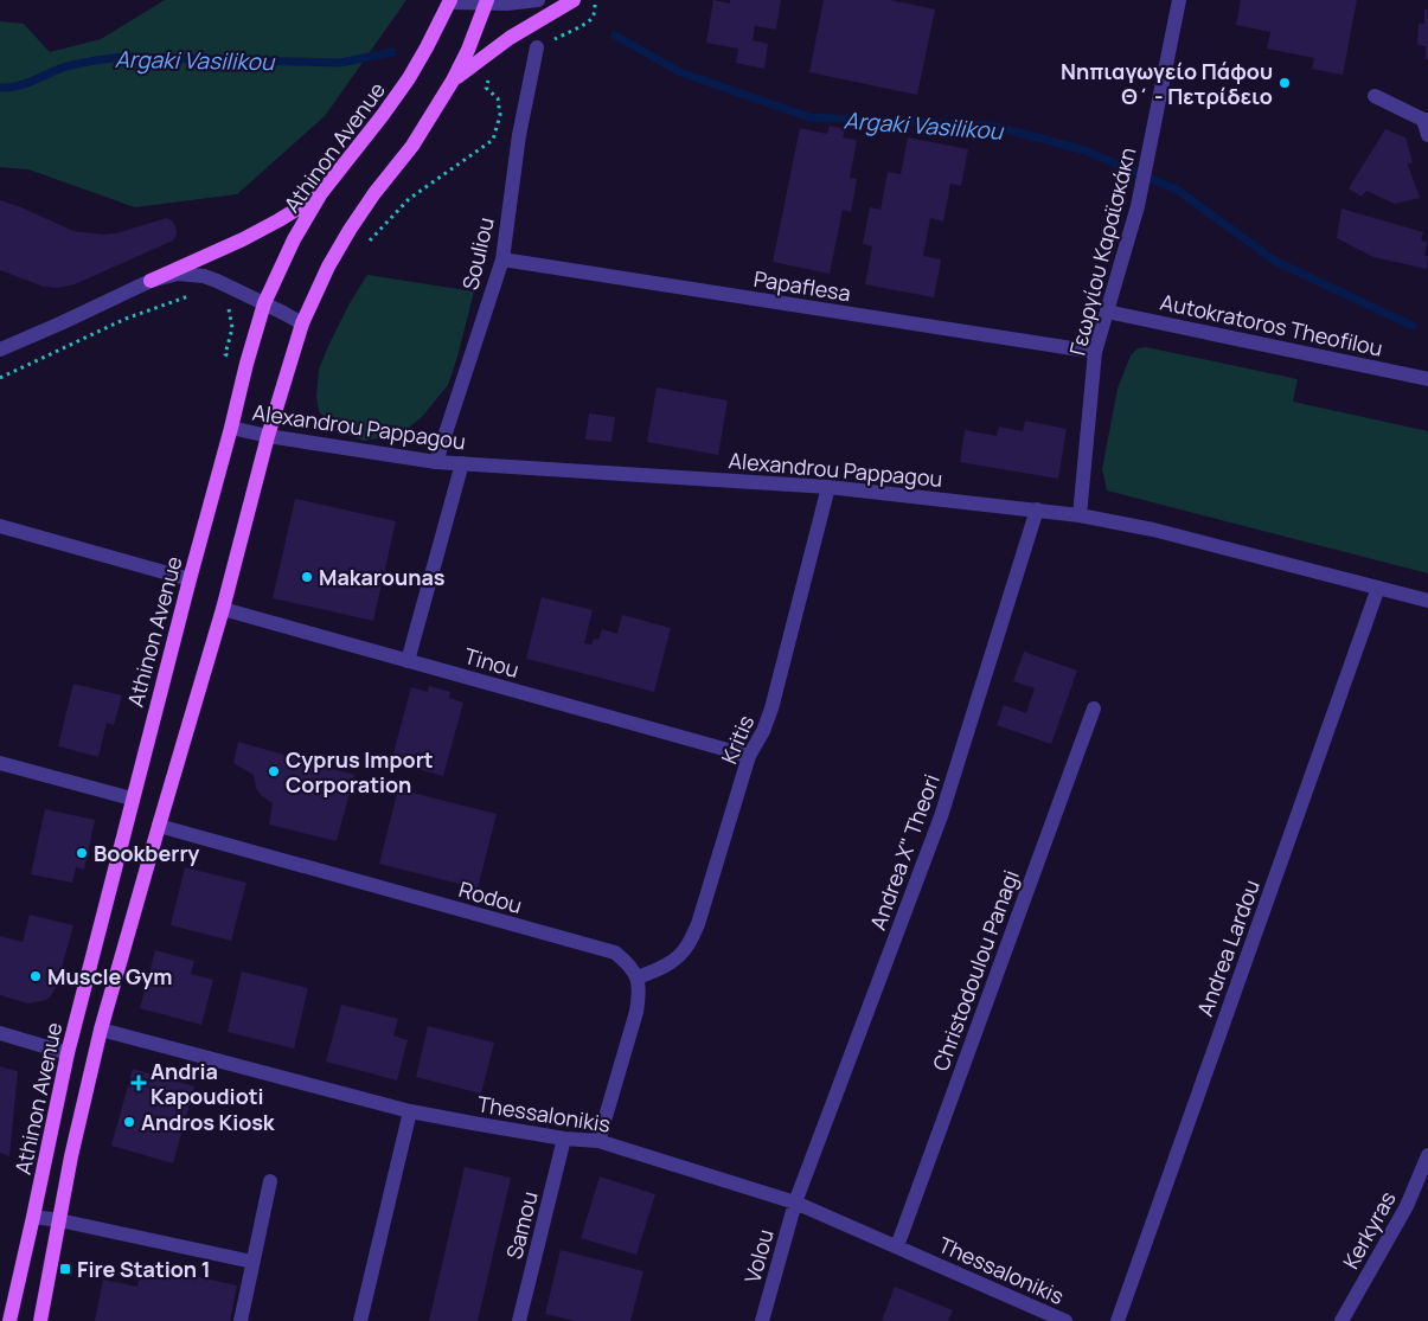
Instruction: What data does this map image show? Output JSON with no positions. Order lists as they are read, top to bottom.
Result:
{
  "streets": {
    "main road": ["Athinon Avenue"],
    "street": [
      "Γεωργίου Καραϊσκάκη",
      "Souliou",
      "Papaflesa",
      "Autokratoros Theofilou",
      "Alexandrou Pappagou",
      "Tinou",
      "Kritis",
      "Andrea X\" Theori",
      "Rodou",
      "Andrea Lardou",
      "Christodoulou Panagi",
      "Thessalonikis",
      "Samou",
      "Kerkyras",
      "Volou"
    ]
  },
  "crossings": [
    ["Athinon Avenue", "Alexandrou Pappagou"],
    ["Γεωργίου Καραϊσκάκη", "Papaflesa"],
    ["Γεωργίου Καραϊσκάκη", "Autokratoros Theofilou"],
    ["Γεωργίου Καραϊσκάκη", "Alexandrou Pappagou"],
    ["Souliou", "Papaflesa"],
    ["Souliou", "Alexandrou Pappagou"],
    ["Alexandrou Pappagou", "Kritis"],
    ["Alexandrou Pappagou", "Andrea X\" Theori"],
    ["Alexandrou Pappagou", "Andrea Lardou"],
    ["Tinou", "Kritis"],
    ["Kritis", "Rodou"],
    ["Andrea X\" Theori", "Thessalonikis"],
    ["Andrea X\" Theori", "Volou"],
    ["Christodoulou Panagi", "Thessalonikis"],
    ["Thessalonikis", "Samou"],
    ["Thessalonikis", "Volou"]
  ],
  "water": ["Argaki Vasilikou"],
  "places": {
    "other": [
      "Νηπιαγωγείο Πάφου Θ΄ - Πετρίδειο",
      "Makarounas",
      "Cyprus Import Corporation",
      "Bookberry",
      "Muscle Gym",
      "Andros Kiosk"
    ],
    "health": ["Andria Kapoudioti"],
    "transit": ["Fire Station 1"]
  }
}
